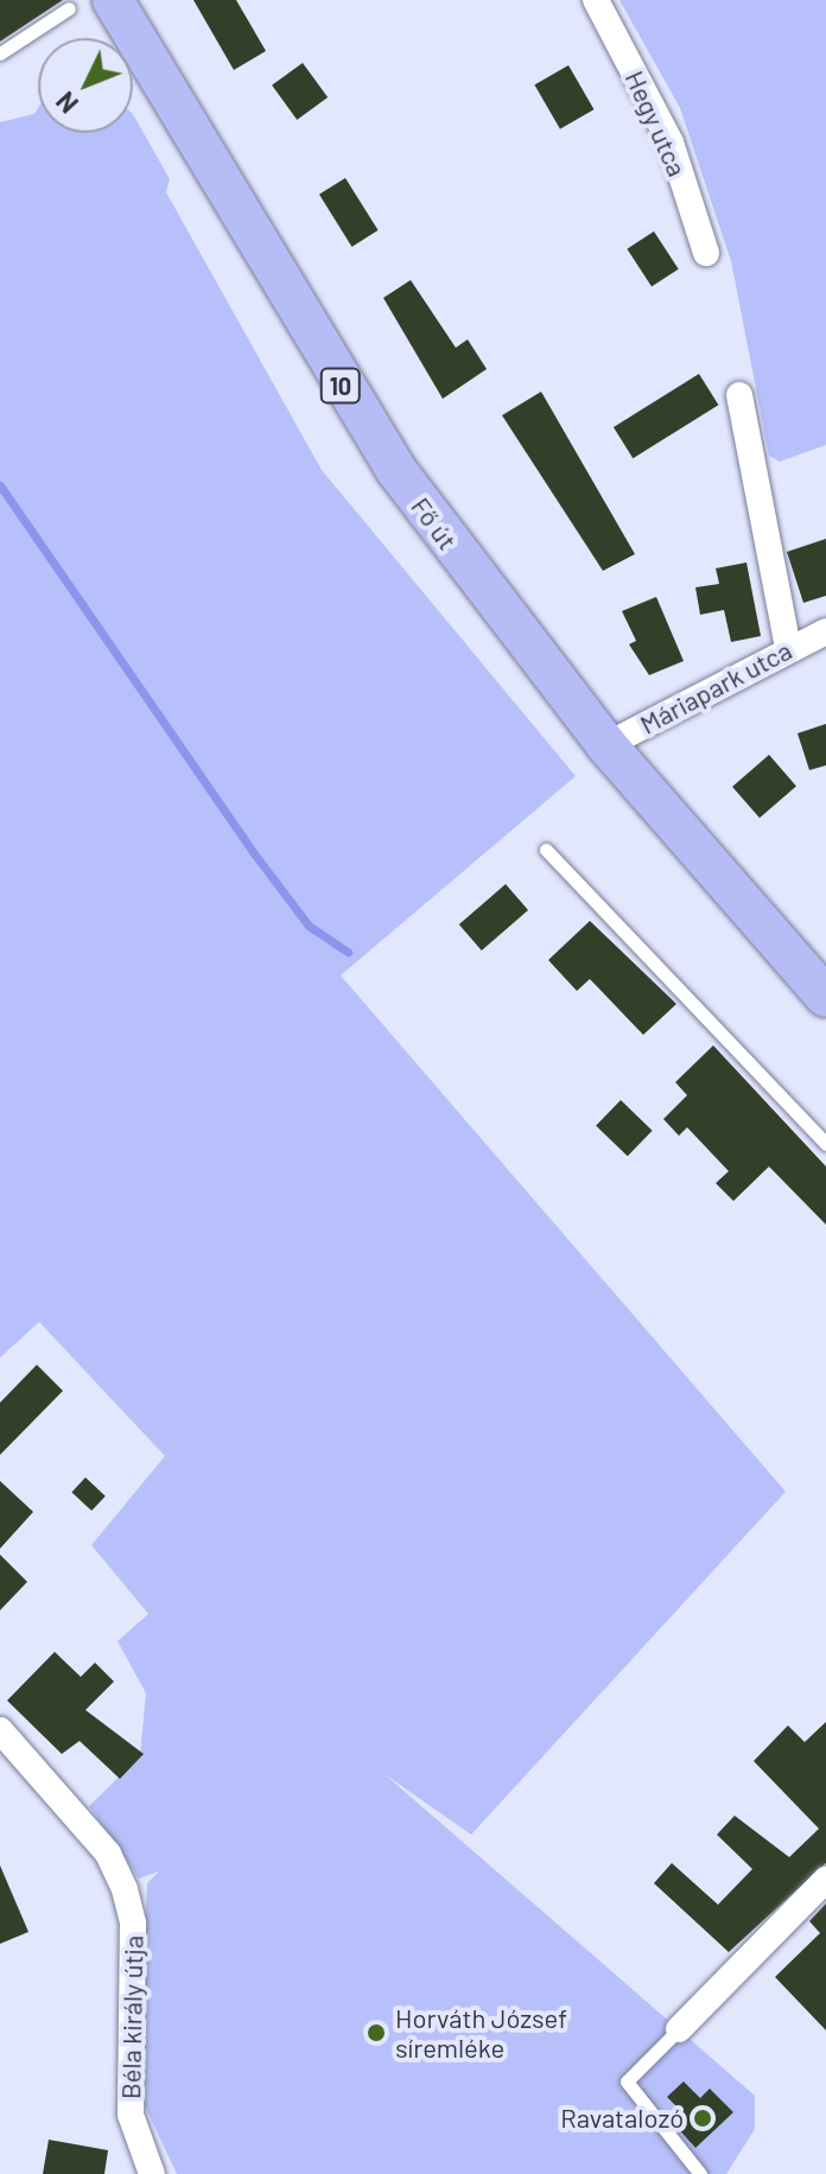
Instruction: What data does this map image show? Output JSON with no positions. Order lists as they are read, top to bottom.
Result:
{
  "streets": {
    "main road": ["10", "Fő út"],
    "street": ["Hegy utca", "Máriapark utca", "Béla király útja"]
  },
  "crossings": [
    ["Fő út", "Máriapark utca"]
  ],
  "places": ["Horváth József síremléke", "Ravatalozó"],
  "north": "bottom left"
}
